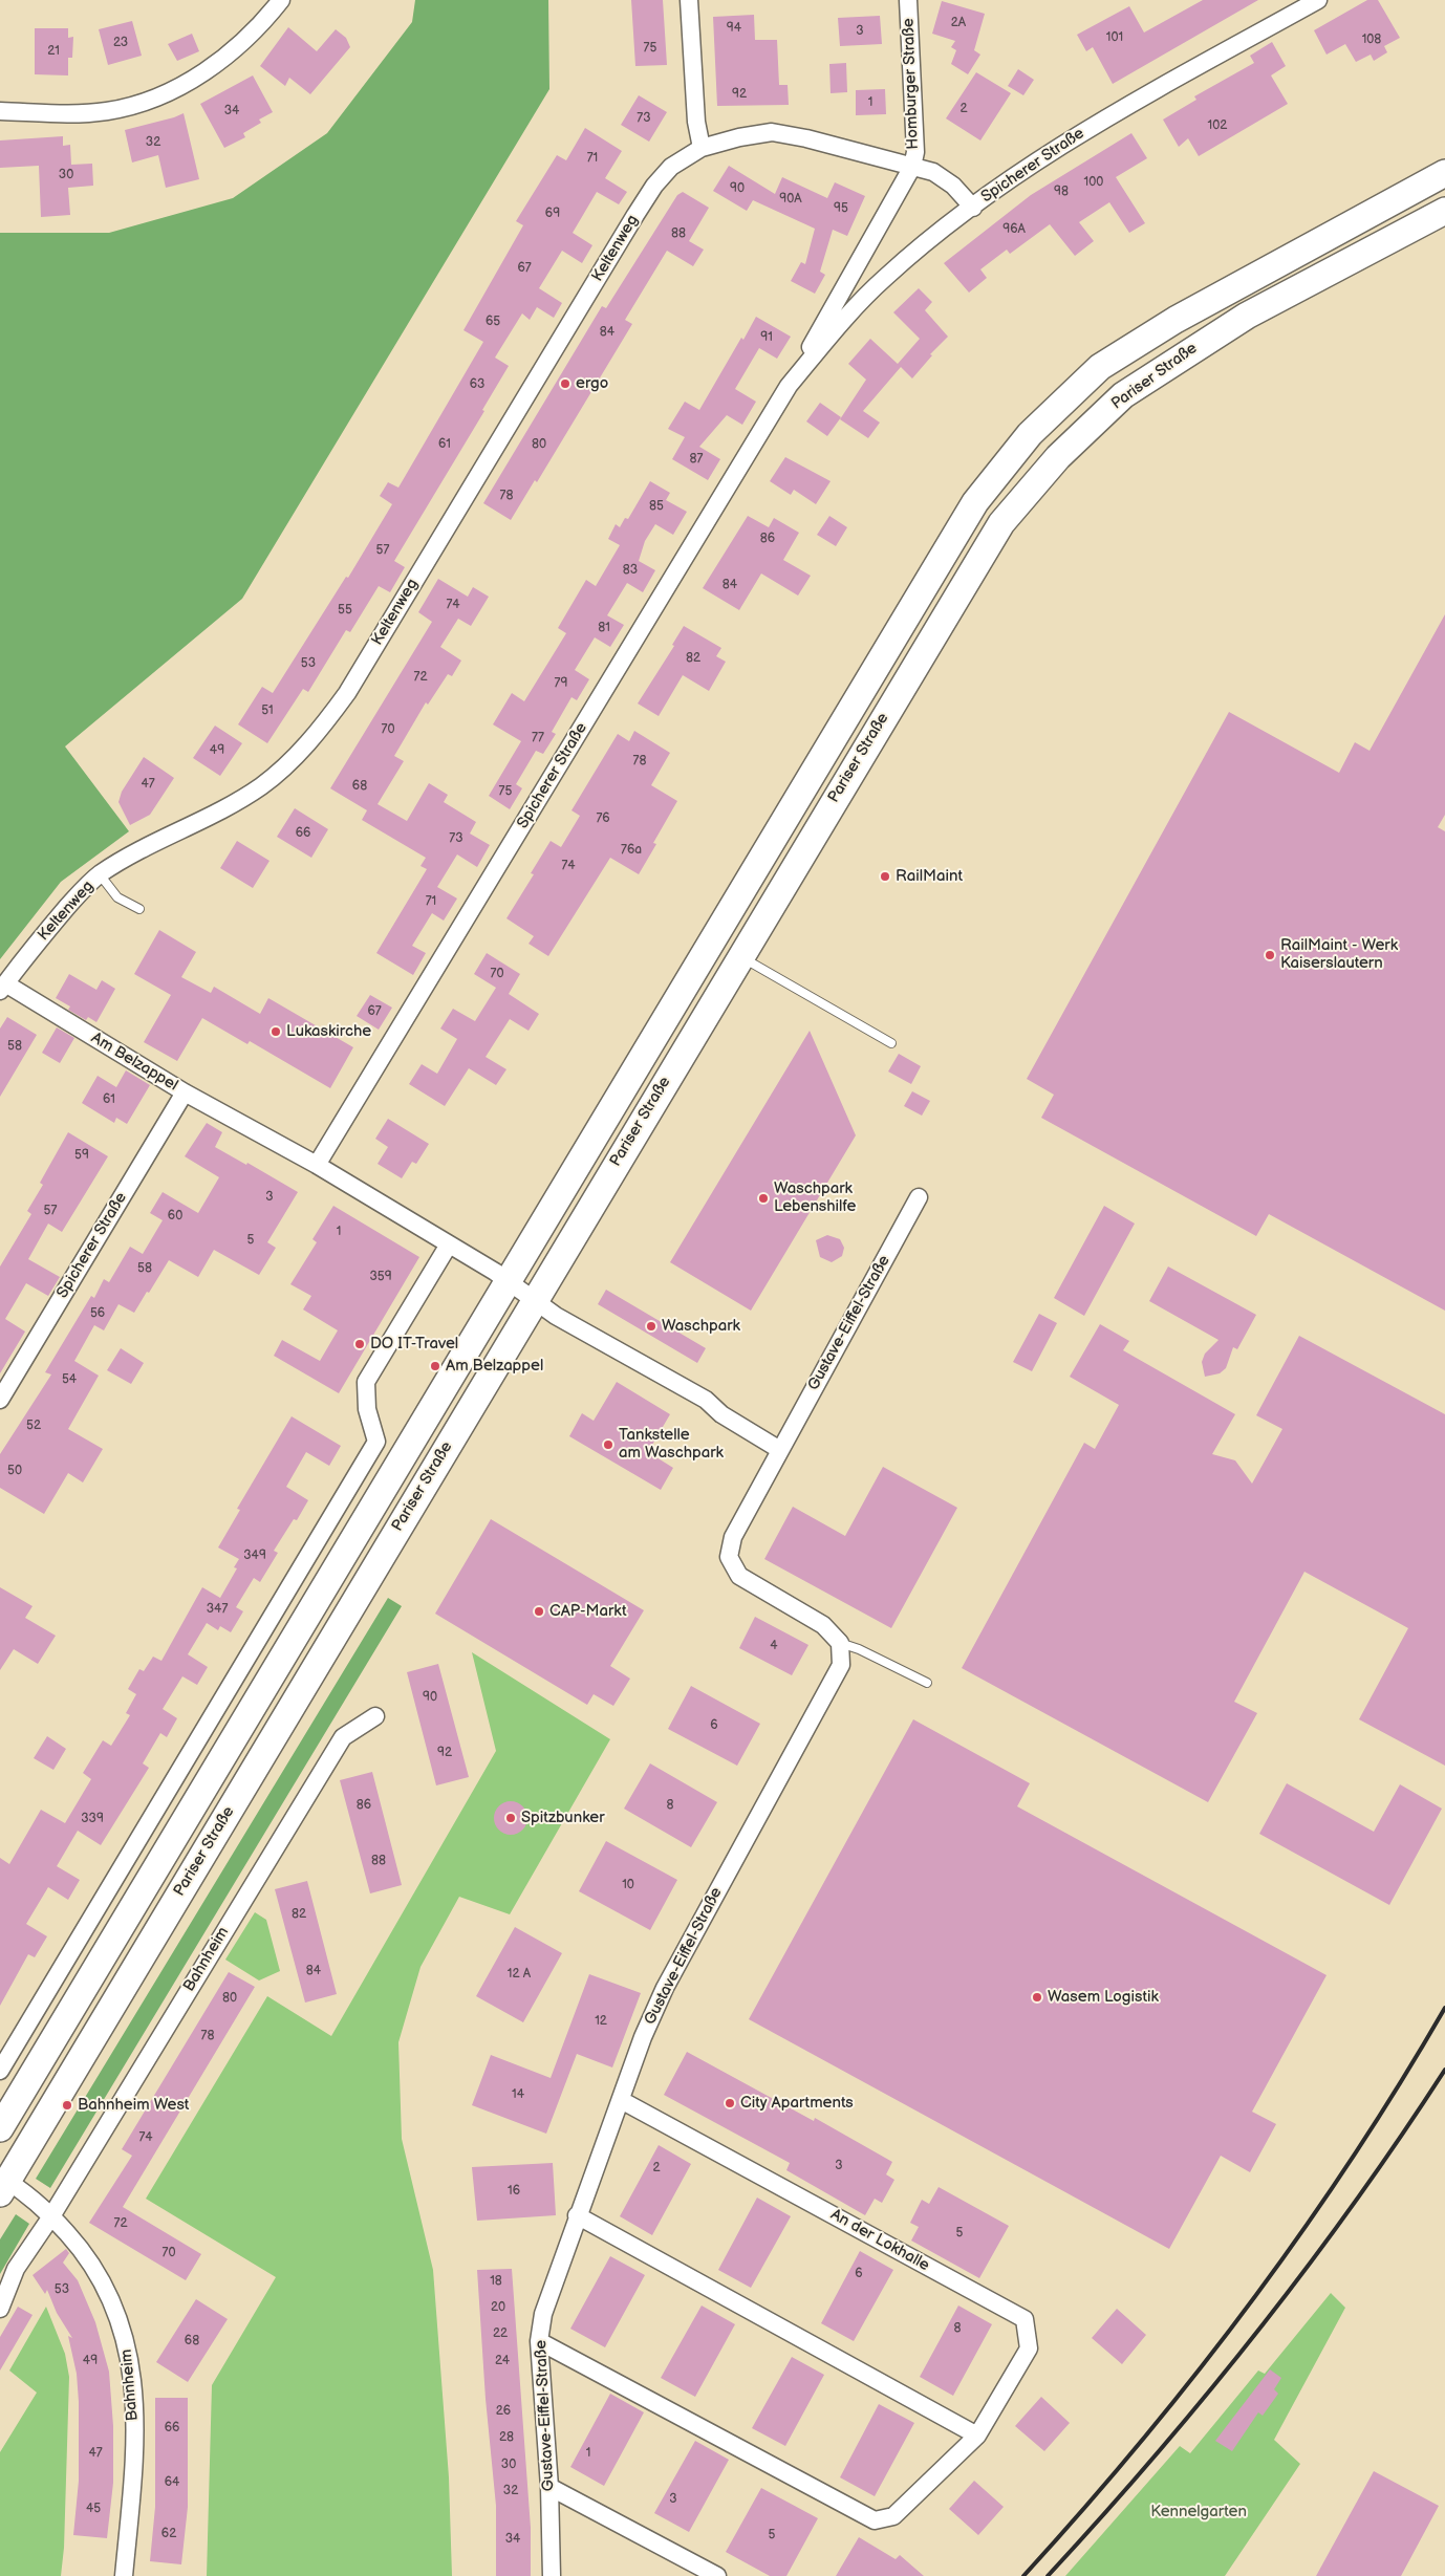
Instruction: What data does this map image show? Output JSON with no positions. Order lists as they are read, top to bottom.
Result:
{
  "streets": {
    "main road": ["Pariser Straße"],
    "street": [
      "Homburger Straße",
      "Spicherer Straße",
      "Keltenweg",
      "Am Belzappel",
      "Gustave-Eiffel-Straße",
      "Bahnheim",
      "An der Lokhalle"
    ]
  },
  "crossings": [
    ["Homburger Straße", "Spicherer Straße"],
    ["Homburger Straße", "Keltenweg"],
    ["Spicherer Straße", "Keltenweg"],
    ["Spicherer Straße", "Am Belzappel"],
    ["Keltenweg", "Am Belzappel"],
    ["Pariser Straße", "Am Belzappel"],
    ["Pariser Straße", "Bahnheim"],
    ["Gustave-Eiffel-Straße", "An der Lokhalle"]
  ],
  "parks": ["Kennelgarten"],
  "places": [
    "ergo",
    "RailMaint",
    "RailMaint - Werk Kaiserslautern",
    "Lukaskirche",
    "Waschpark Lebenshilfe",
    "Waschpark",
    "DO IT-Travel",
    "Am Belzappel",
    "Tankstelle am Waschpark",
    "CAP-Markt",
    "Spitzbunker",
    "Wasem Logistik",
    "City Apartments",
    "Bahnheim West"
  ],
  "house_numbers": [
    "2A",
    "94",
    "3",
    "101",
    "108",
    "23",
    "75",
    "21",
    "92",
    "1",
    "2",
    "34",
    "73",
    "102",
    "32",
    "71",
    "30",
    "100",
    "90",
    "98",
    "90A",
    "95",
    "69",
    "96A",
    "88",
    "67",
    "65",
    "84",
    "91",
    "63",
    "61",
    "80",
    "87",
    "78",
    "85",
    "86",
    "57",
    "83",
    "84",
    "74",
    "55",
    "81",
    "82",
    "53",
    "72",
    "79",
    "51",
    "70",
    "77",
    "49",
    "78",
    "47",
    "68",
    "75",
    "76",
    "66",
    "73",
    "76a",
    "74",
    "71",
    "70",
    "67",
    "58",
    "61",
    "59",
    "3",
    "57",
    "60",
    "1",
    "5",
    "58",
    "359",
    "56",
    "54",
    "52",
    "50",
    "349",
    "347",
    "4",
    "90",
    "6",
    "92",
    "86",
    "8",
    "339",
    "88",
    "10",
    "82",
    "84",
    "12 A",
    "80",
    "12",
    "78",
    "14",
    "74",
    "3",
    "2",
    "16",
    "72",
    "5",
    "70",
    "6",
    "18",
    "53",
    "20",
    "8",
    "22",
    "68",
    "49",
    "24",
    "26",
    "66",
    "28",
    "47",
    "1",
    "30",
    "64",
    "32",
    "3",
    "45",
    "62",
    "5",
    "34"
  ]
}
